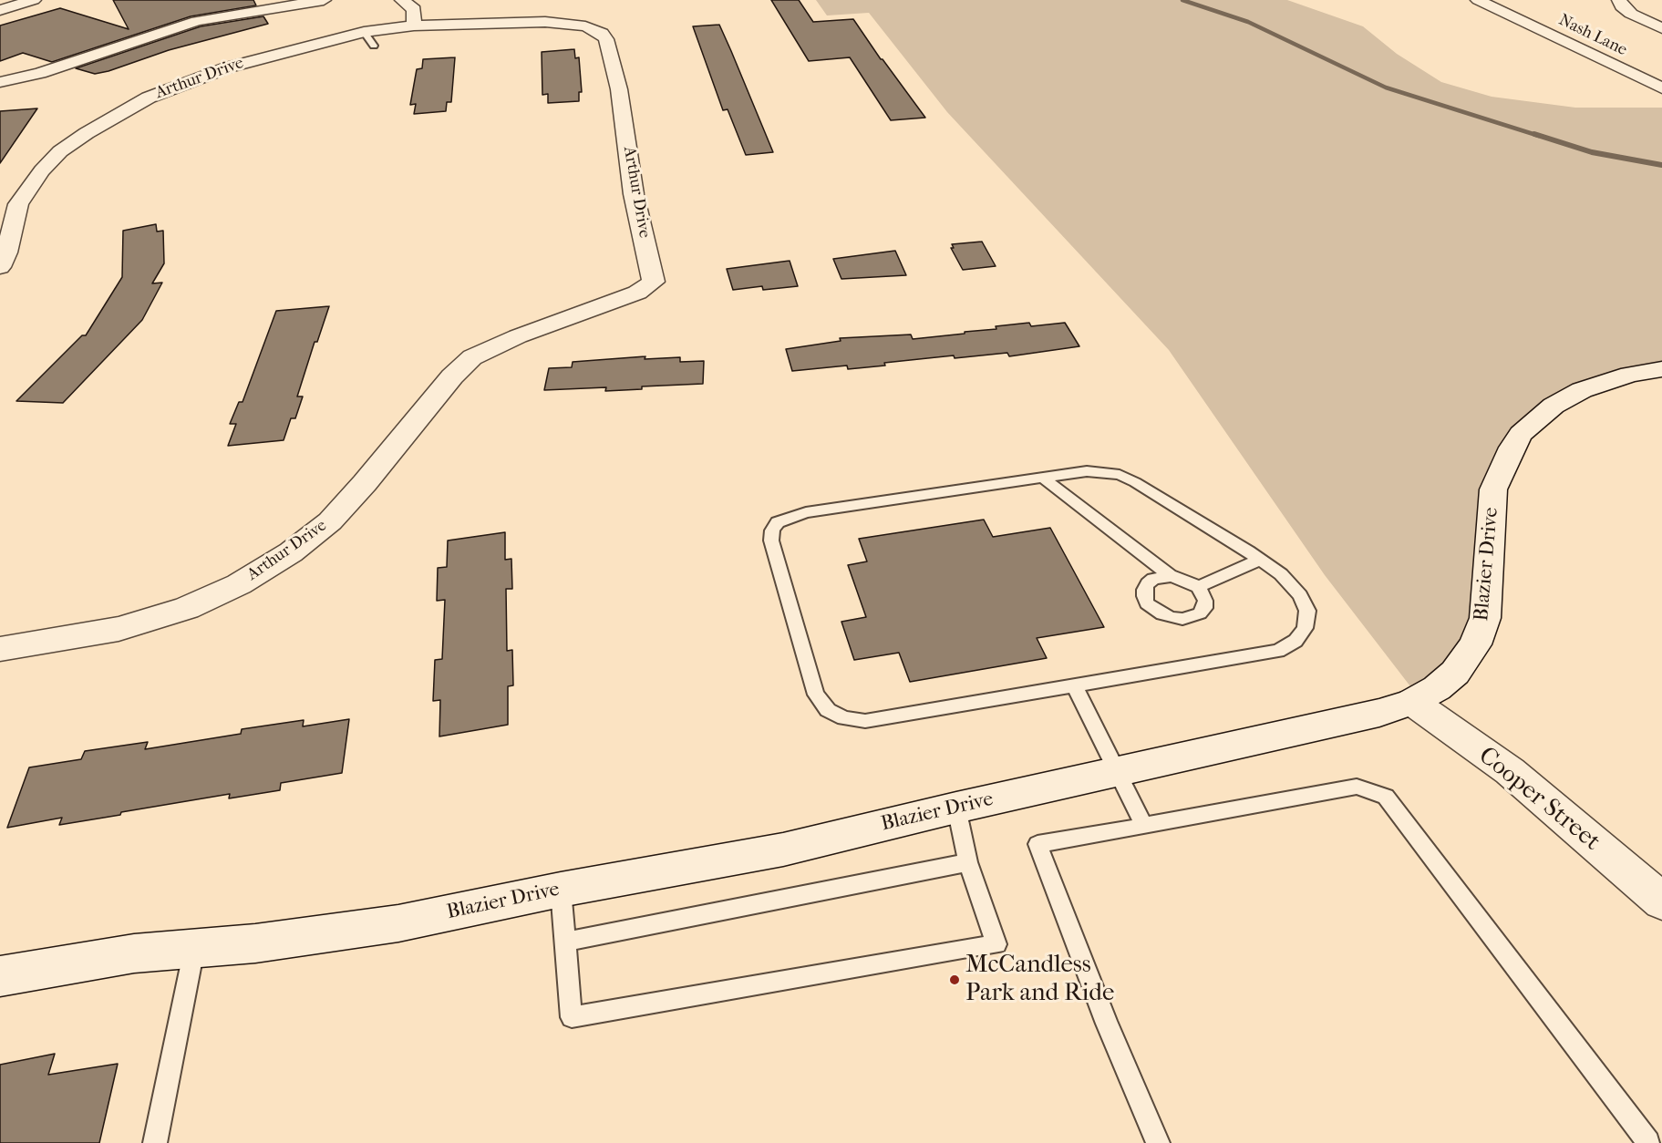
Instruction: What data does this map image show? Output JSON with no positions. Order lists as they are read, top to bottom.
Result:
{
  "streets": {
    "street": [
      "Nash Lane",
      "Arthur Drive",
      "Blazier Drive",
      "Cooper Street"
    ]
  },
  "crossings": [
    ["Blazier Drive", "Cooper Street"]
  ],
  "places": ["McCandless Park and Ride"]
}
